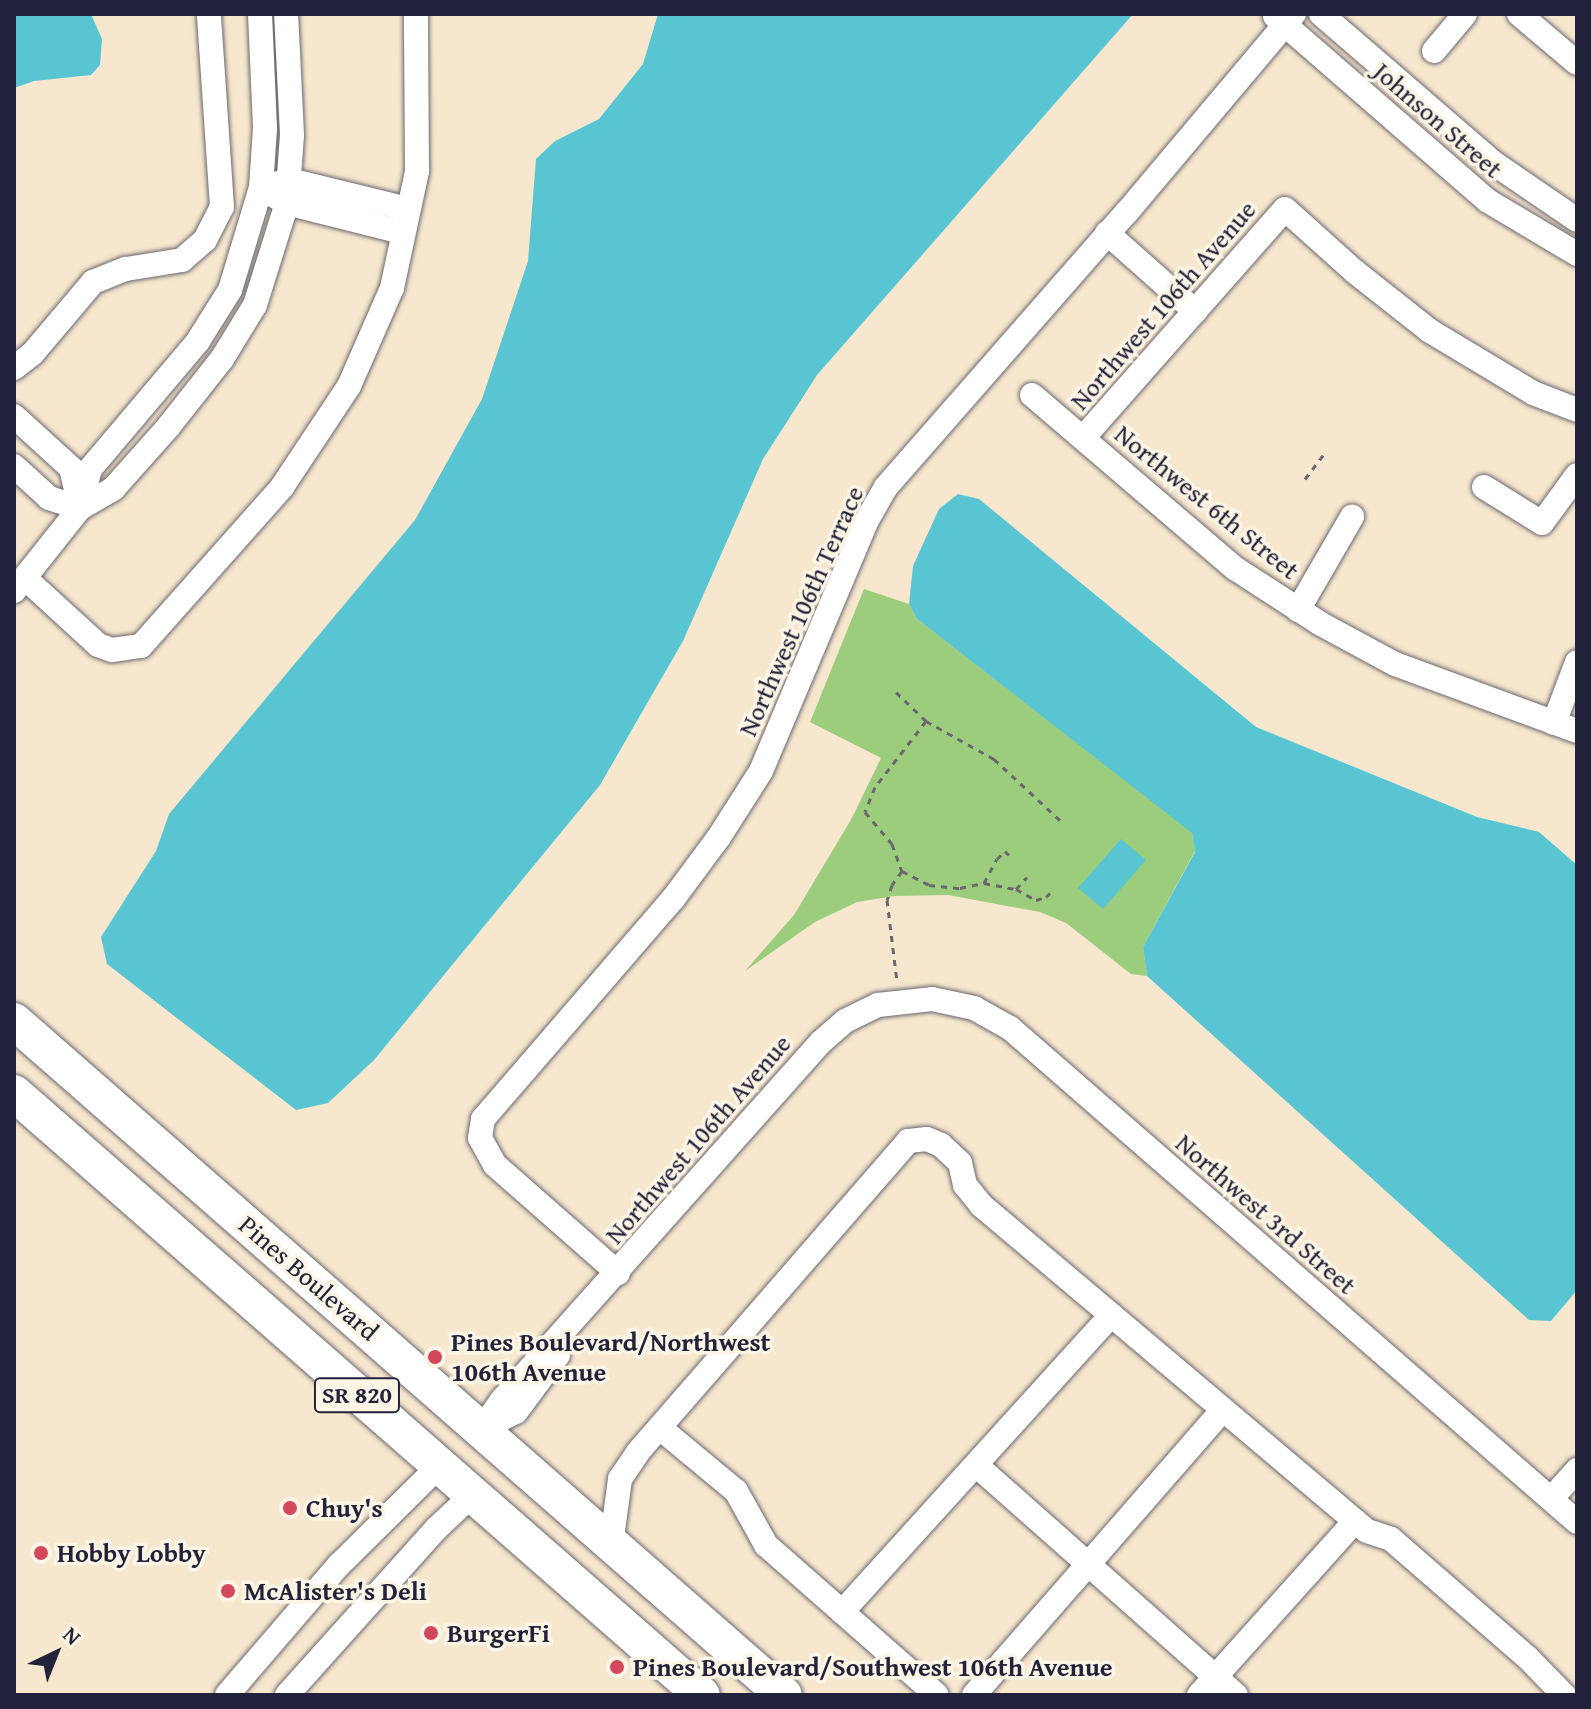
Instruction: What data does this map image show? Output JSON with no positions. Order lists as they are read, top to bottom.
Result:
{
  "streets": {
    "highway": ["Pines Boulevard", "SR 820"],
    "street": [
      "Johnson Street",
      "Northwest 106th Avenue",
      "Northwest 6th Street",
      "Northwest 106th Terrace",
      "Northwest 3rd Street"
    ]
  },
  "crossings": [
    ["Johnson Street", "Northwest 106th Terrace"],
    ["Northwest 106th Avenue", "Northwest 6th Street"],
    ["Northwest 106th Avenue", "Northwest 106th Terrace"],
    ["Northwest 106th Avenue", "Northwest 3rd Street"],
    ["Northwest 106th Avenue", "Pines Boulevard"]
  ],
  "places": [
    "Pines Boulevard/Northwest 106th Avenue",
    "Chuy's",
    "Hobby Lobby",
    "McAlister's Deli",
    "BurgerFi",
    "Pines Boulevard/Southwest 106th Avenue"
  ],
  "north": "top right"
}
